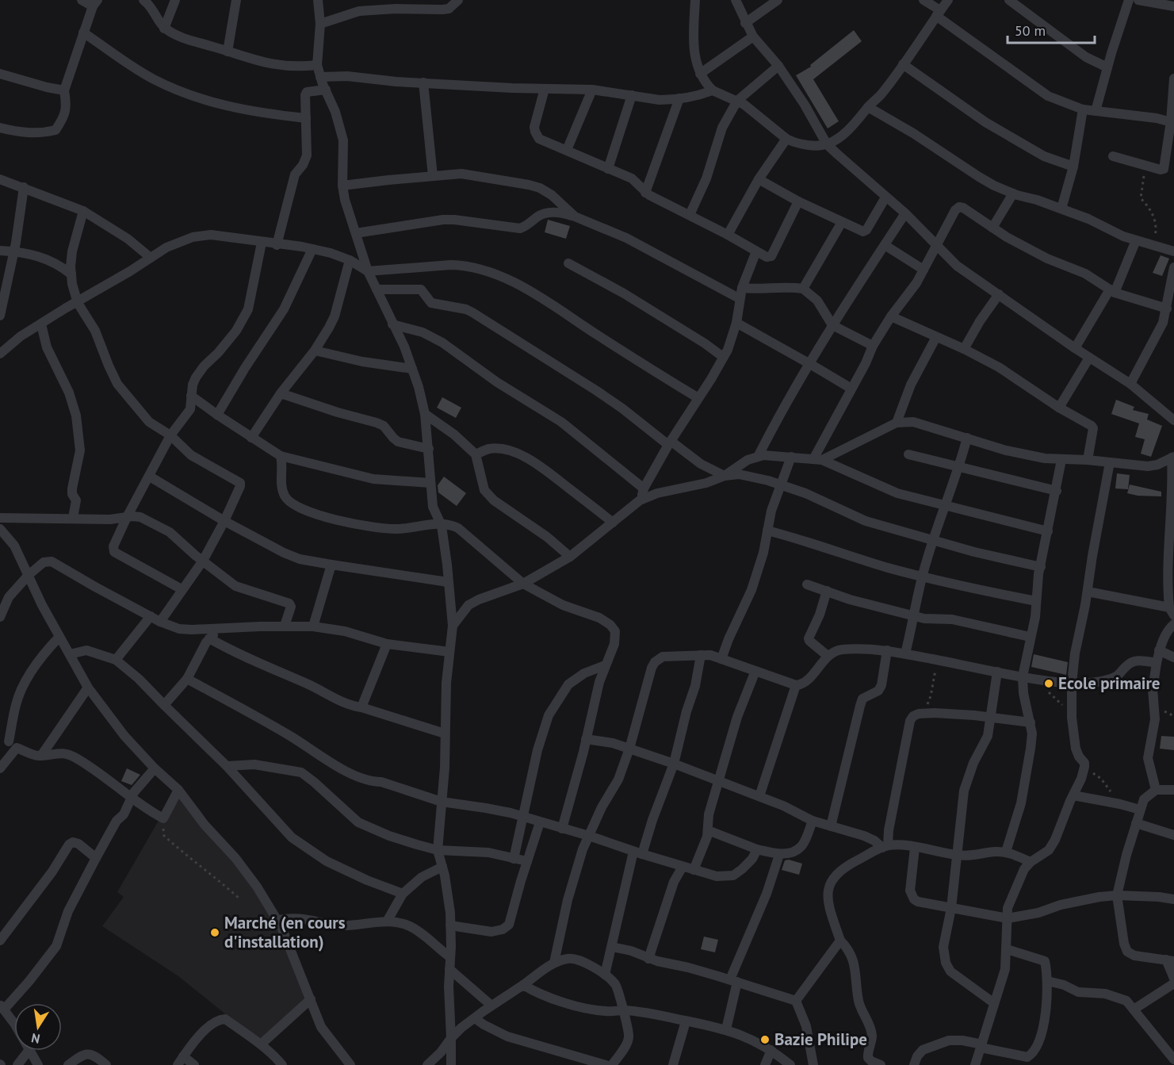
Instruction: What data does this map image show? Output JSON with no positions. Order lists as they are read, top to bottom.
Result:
{
  "places": ["Ecole primaire", "Marché (en cours d'installation)", "Bazie Philipe"],
  "scale_bar": "50 m",
  "north": "bottom"
}
